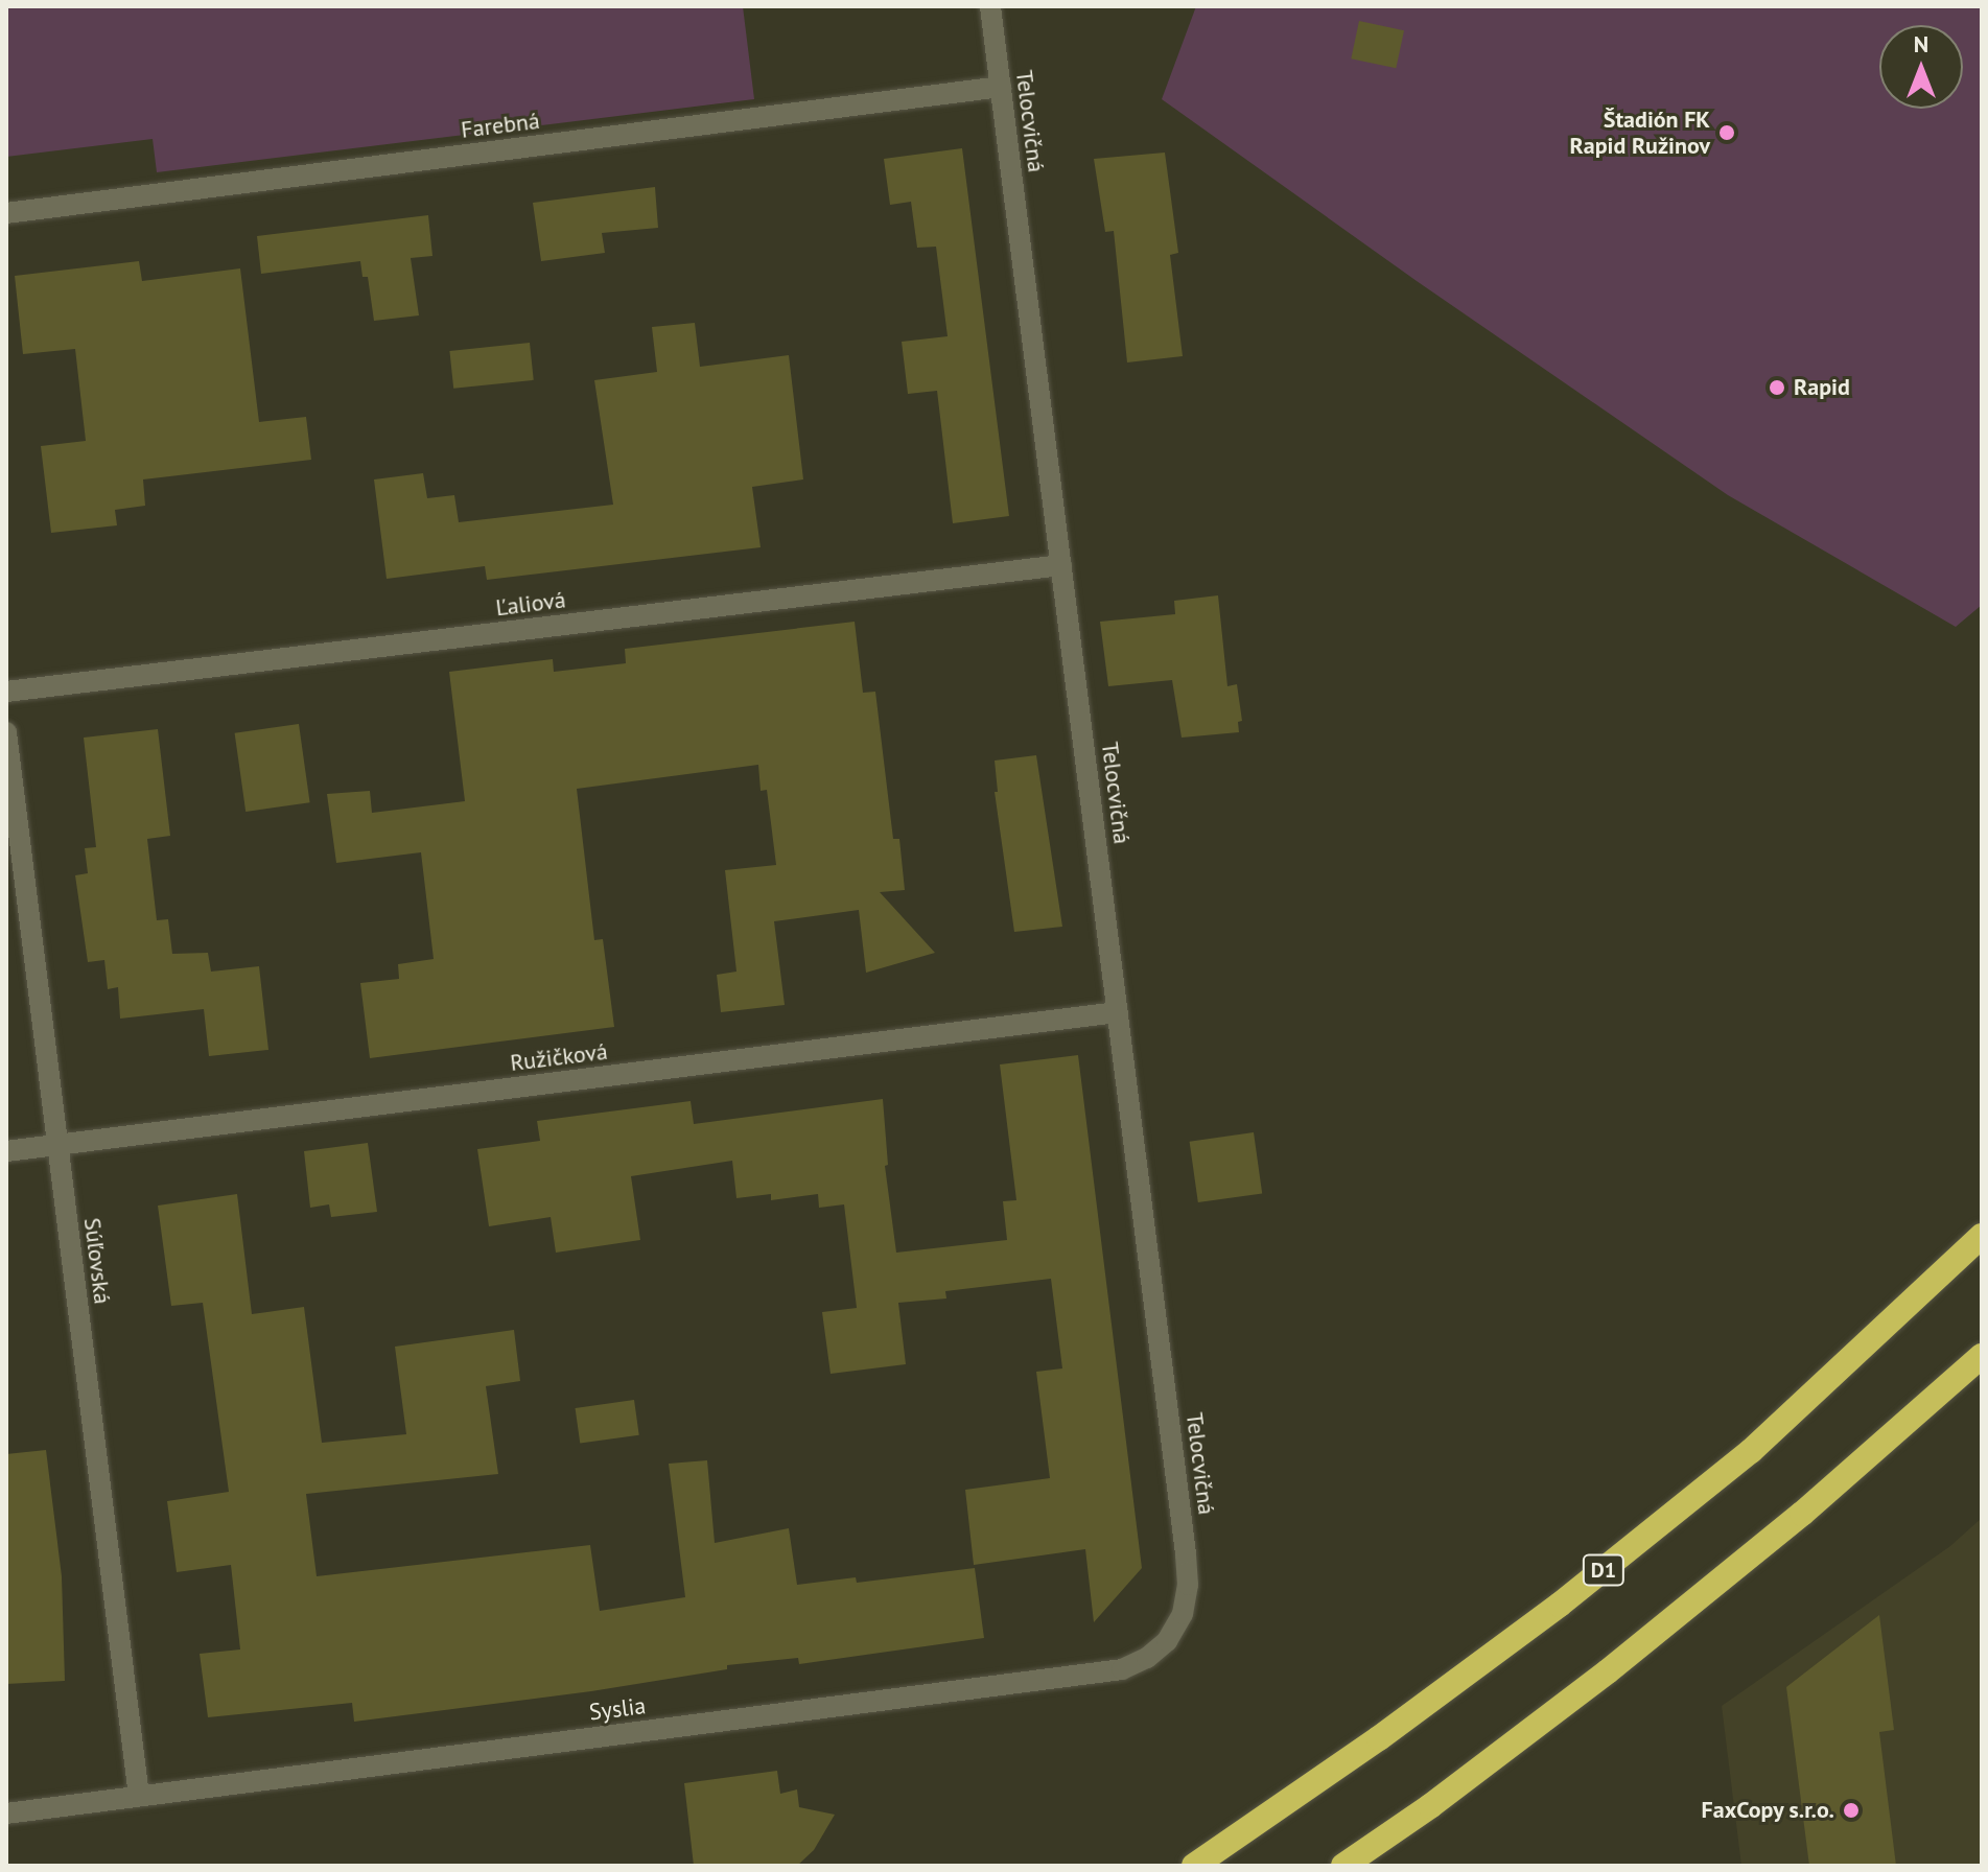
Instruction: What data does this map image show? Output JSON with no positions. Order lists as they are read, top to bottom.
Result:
{
  "streets": {
    "highway": ["D1"],
    "street": [
      "Telocvičná",
      "Farebná",
      "Ľaliová",
      "Ružičková",
      "Súľovská",
      "Syslia"
    ]
  },
  "crossings": [
    ["Telocvičná", "Farebná"],
    ["Telocvičná", "Ľaliová"],
    ["Telocvičná", "Ružičková"],
    ["Telocvičná", "Syslia"],
    ["Ružičková", "Súľovská"],
    ["Súľovská", "Syslia"]
  ],
  "places": ["Štadión FK Rapid Ružinov", "Rapid", "FaxCopy s.r.o."],
  "north": "top"
}
